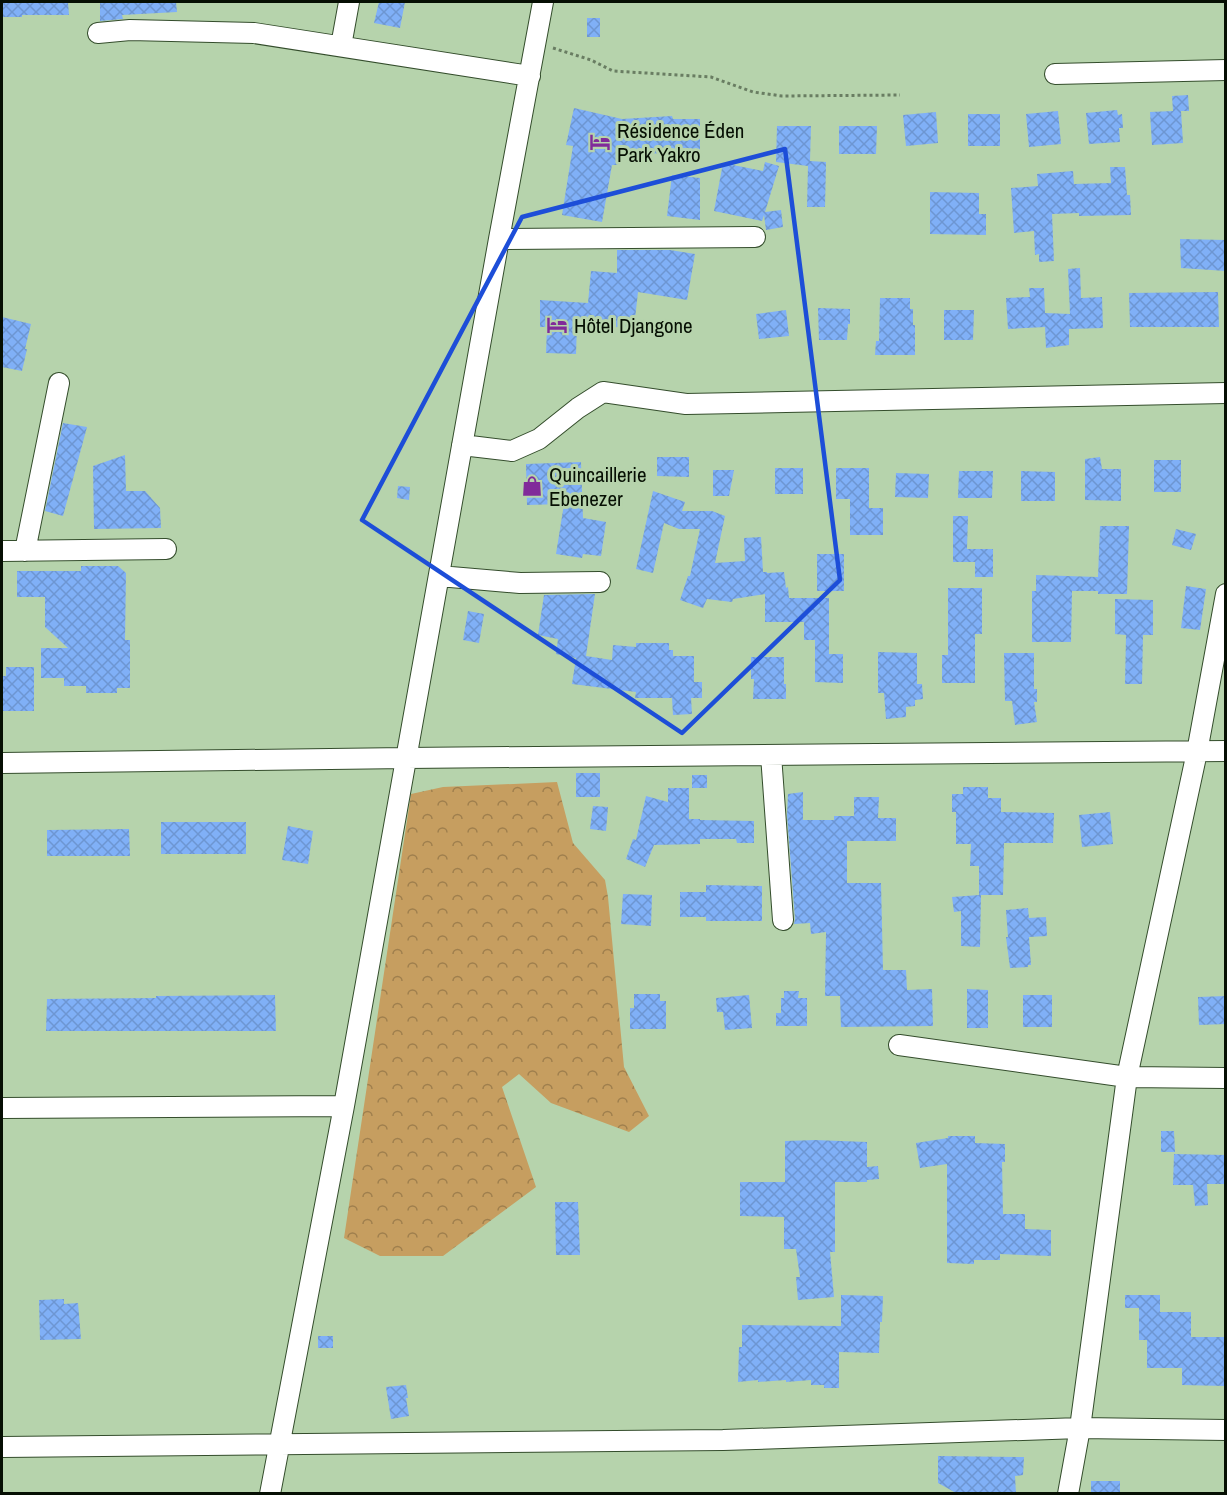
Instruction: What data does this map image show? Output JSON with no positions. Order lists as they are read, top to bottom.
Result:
{
  "places": {
    "hotel": ["Résidence Éden Park Yakro", "Hôtel Djangone"],
    "shop": ["Quincaillerie Ebenezer"]
  }
}
